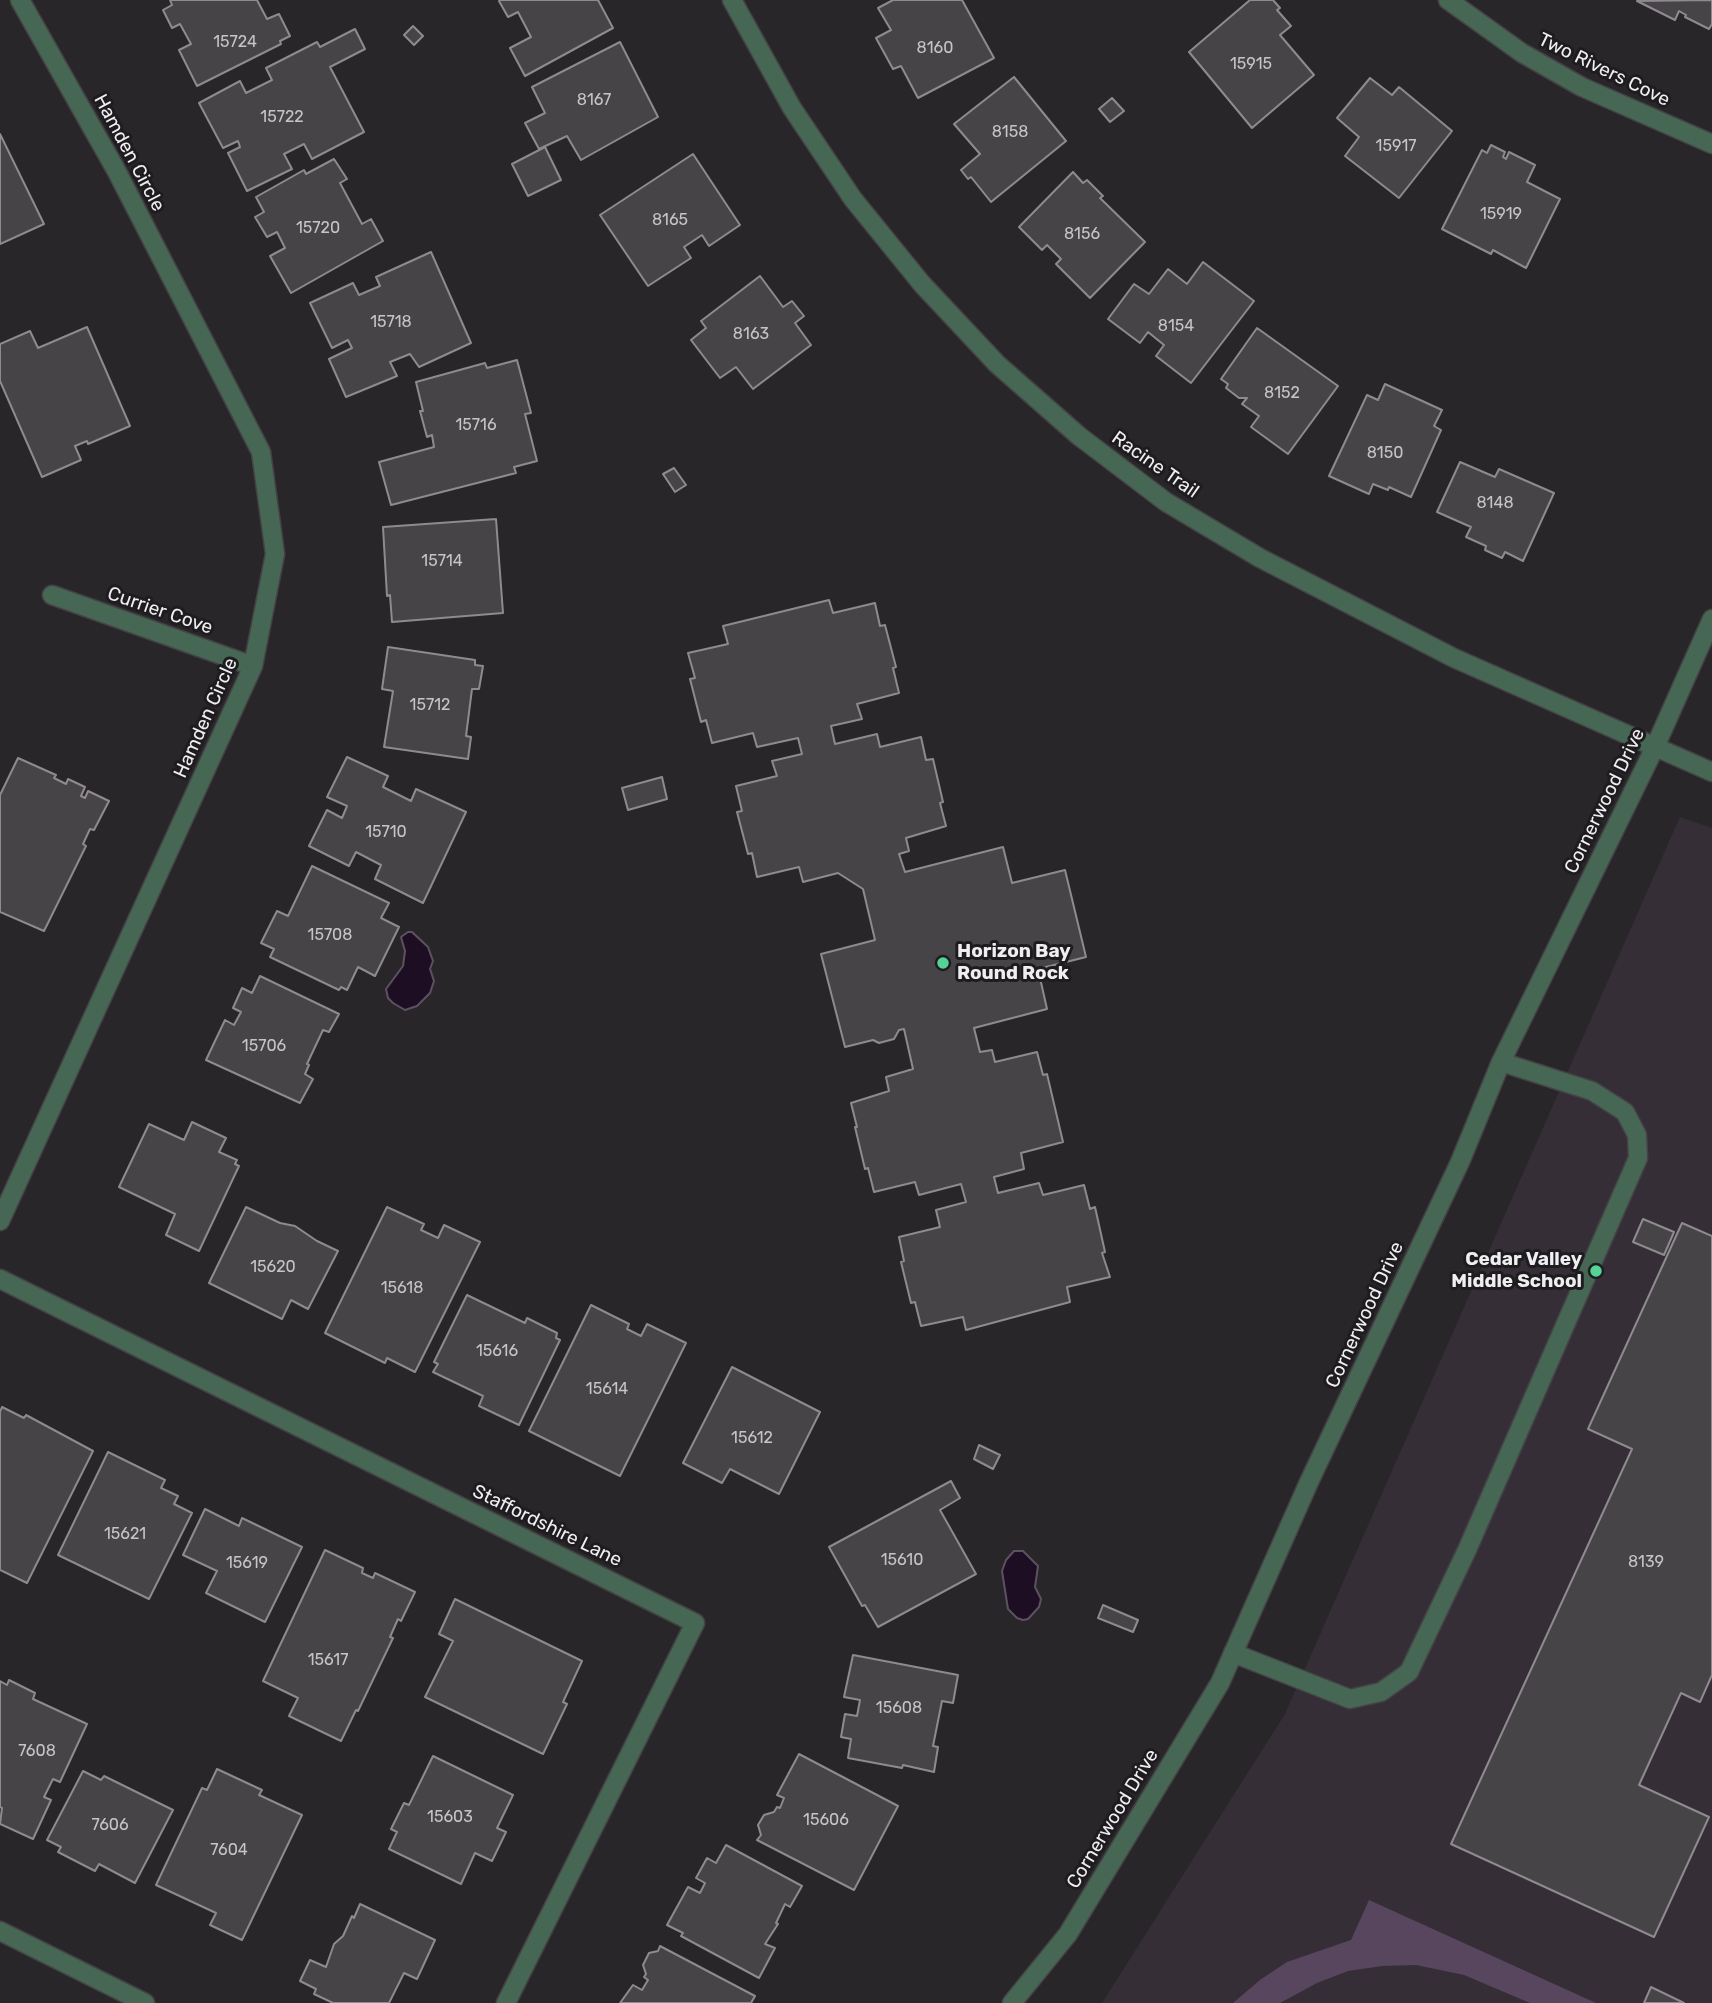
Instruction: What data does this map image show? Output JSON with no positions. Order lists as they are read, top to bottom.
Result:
{
  "streets": {
    "street": [
      "Two Rivers Cove",
      "Hamden Circle",
      "Racine Trail",
      "Currier Cove",
      "Cornerwood Drive",
      "Staffordshire Lane"
    ]
  },
  "crossings": [
    ["Hamden Circle", "Currier Cove"],
    ["Racine Trail", "Cornerwood Drive"]
  ],
  "places": ["Horizon Bay Round Rock", "Cedar Valley Middle School"],
  "house_numbers": [
    "15724",
    "8160",
    "15915",
    "8167",
    "15722",
    "8158",
    "15917",
    "15919",
    "8165",
    "15720",
    "8156",
    "15718",
    "8154",
    "8163",
    "8152",
    "15716",
    "8150",
    "8148",
    "15714",
    "15712",
    "15710",
    "15708",
    "15706",
    "15620",
    "15618",
    "15616",
    "15614",
    "15612",
    "15621",
    "15610",
    "8139",
    "15619",
    "15617",
    "15608",
    "7608",
    "15603",
    "15606",
    "7606",
    "7604"
  ]
}
